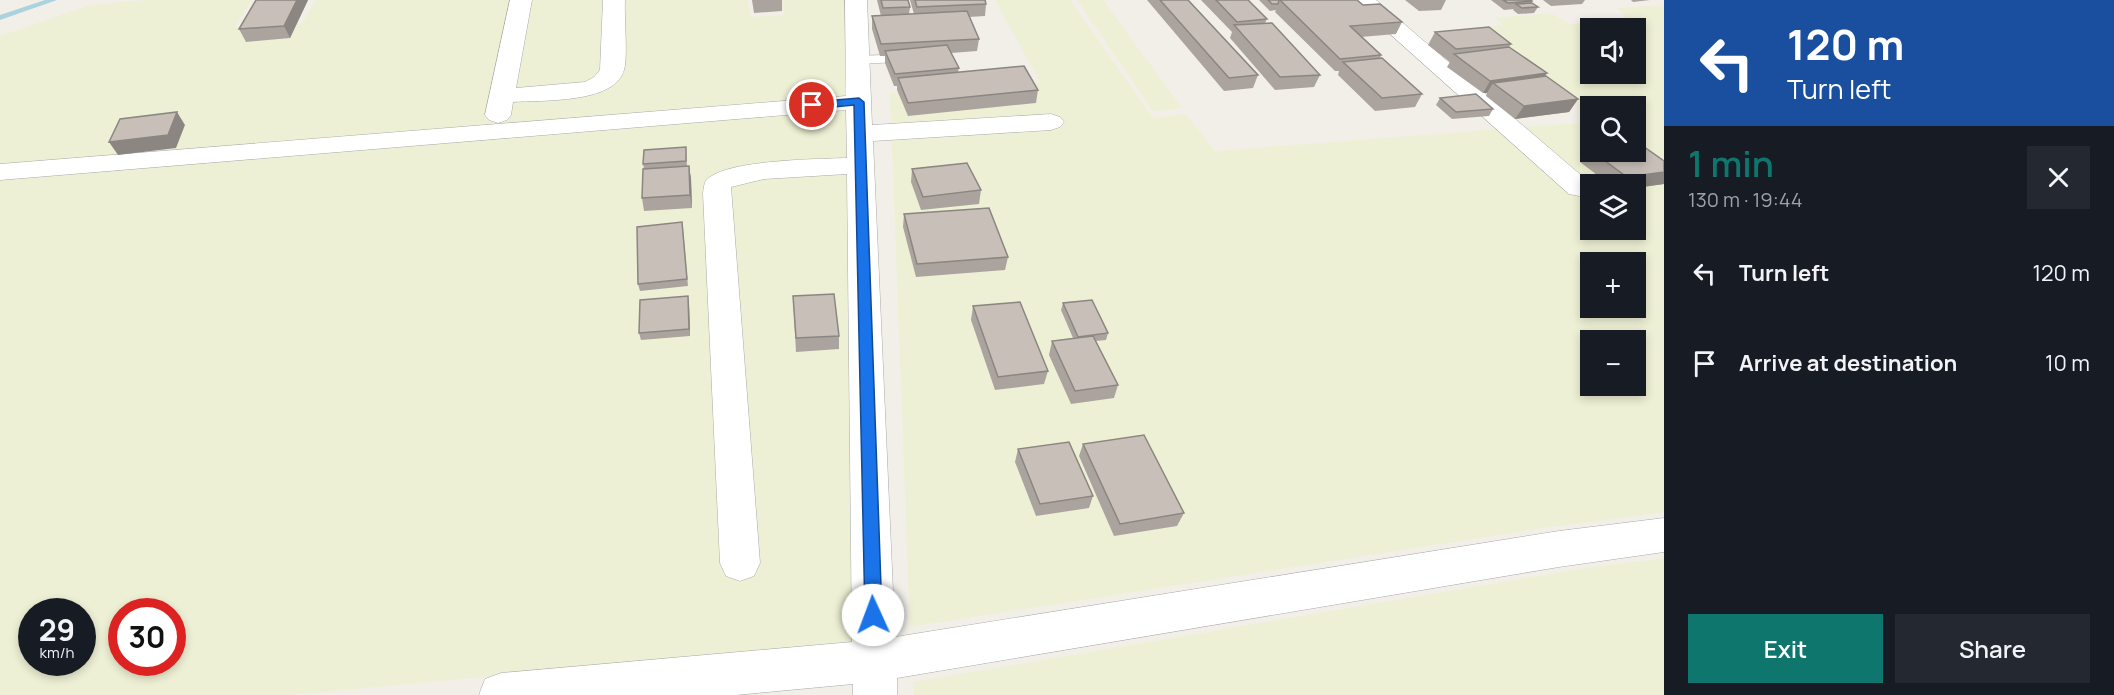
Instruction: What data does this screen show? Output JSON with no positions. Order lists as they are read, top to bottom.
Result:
{
  "page": {
    "turn": ["120 m", "Turn left"],
    "map_buttons": ["+", "−"],
    "heading": ["1 min", "130 m · 19:44"],
    "list": [
      {
        "name": "Turn left",
        "value": "120 m"
      },
      {
        "name": "Arrive at destination",
        "value": "10 m"
      }
    ],
    "speed": "29 km/h",
    "limit": "30",
    "buttons": ["Exit", "Share"]
  }
}
